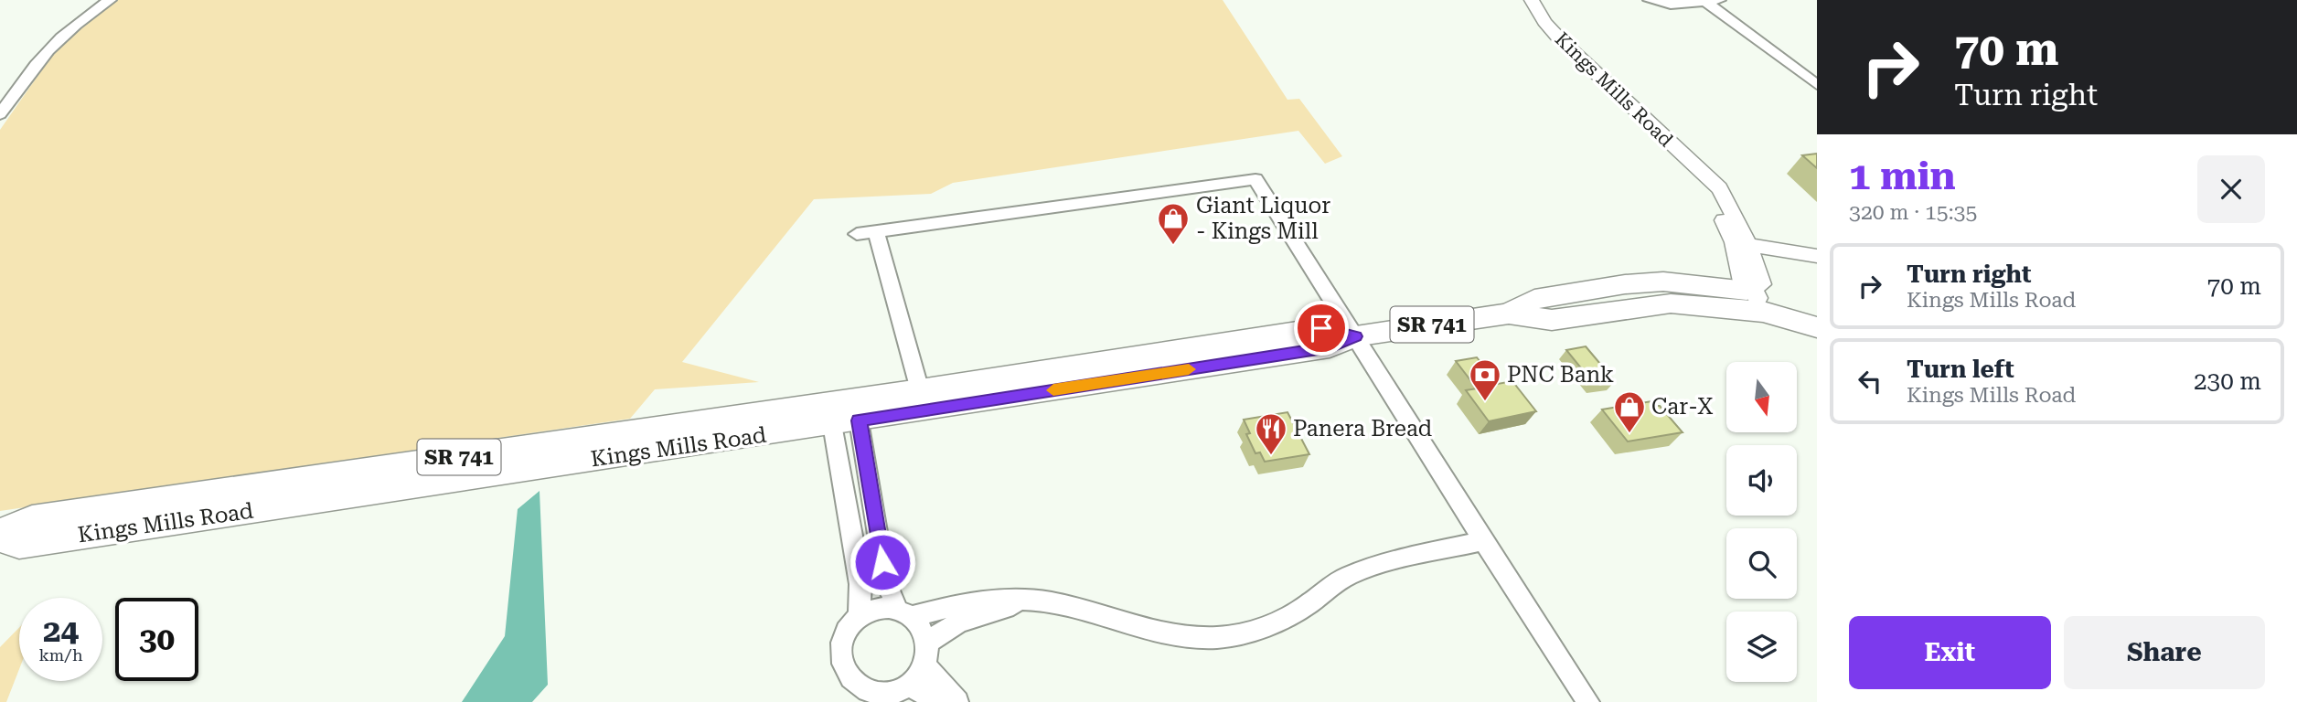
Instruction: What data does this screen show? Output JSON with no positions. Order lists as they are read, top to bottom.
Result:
{
  "streets": {
    "main road": ["Kings Mills Road", "SR 741"]
  },
  "crossings": [
    ["Kings Mills Road", "SR 741"]
  ],
  "places": {
    "shop": ["Giant Liquor - Kings Mill", "Car-X"],
    "bank": ["PNC Bank"],
    "restaurant": ["Panera Bread"]
  },
  "north": "bottom",
  "page": {
    "turn": ["70 m", "Turn right"],
    "heading": ["1 min", "320 m · 15:35"],
    "list": [
      {
        "name": "Turn right",
        "note": "Kings Mills Road",
        "value": "70 m"
      },
      {
        "name": "Turn left",
        "note": "Kings Mills Road",
        "value": "230 m"
      }
    ],
    "speed": "24 km/h",
    "limit": "30",
    "buttons": ["Exit", "Share"]
  }
}
